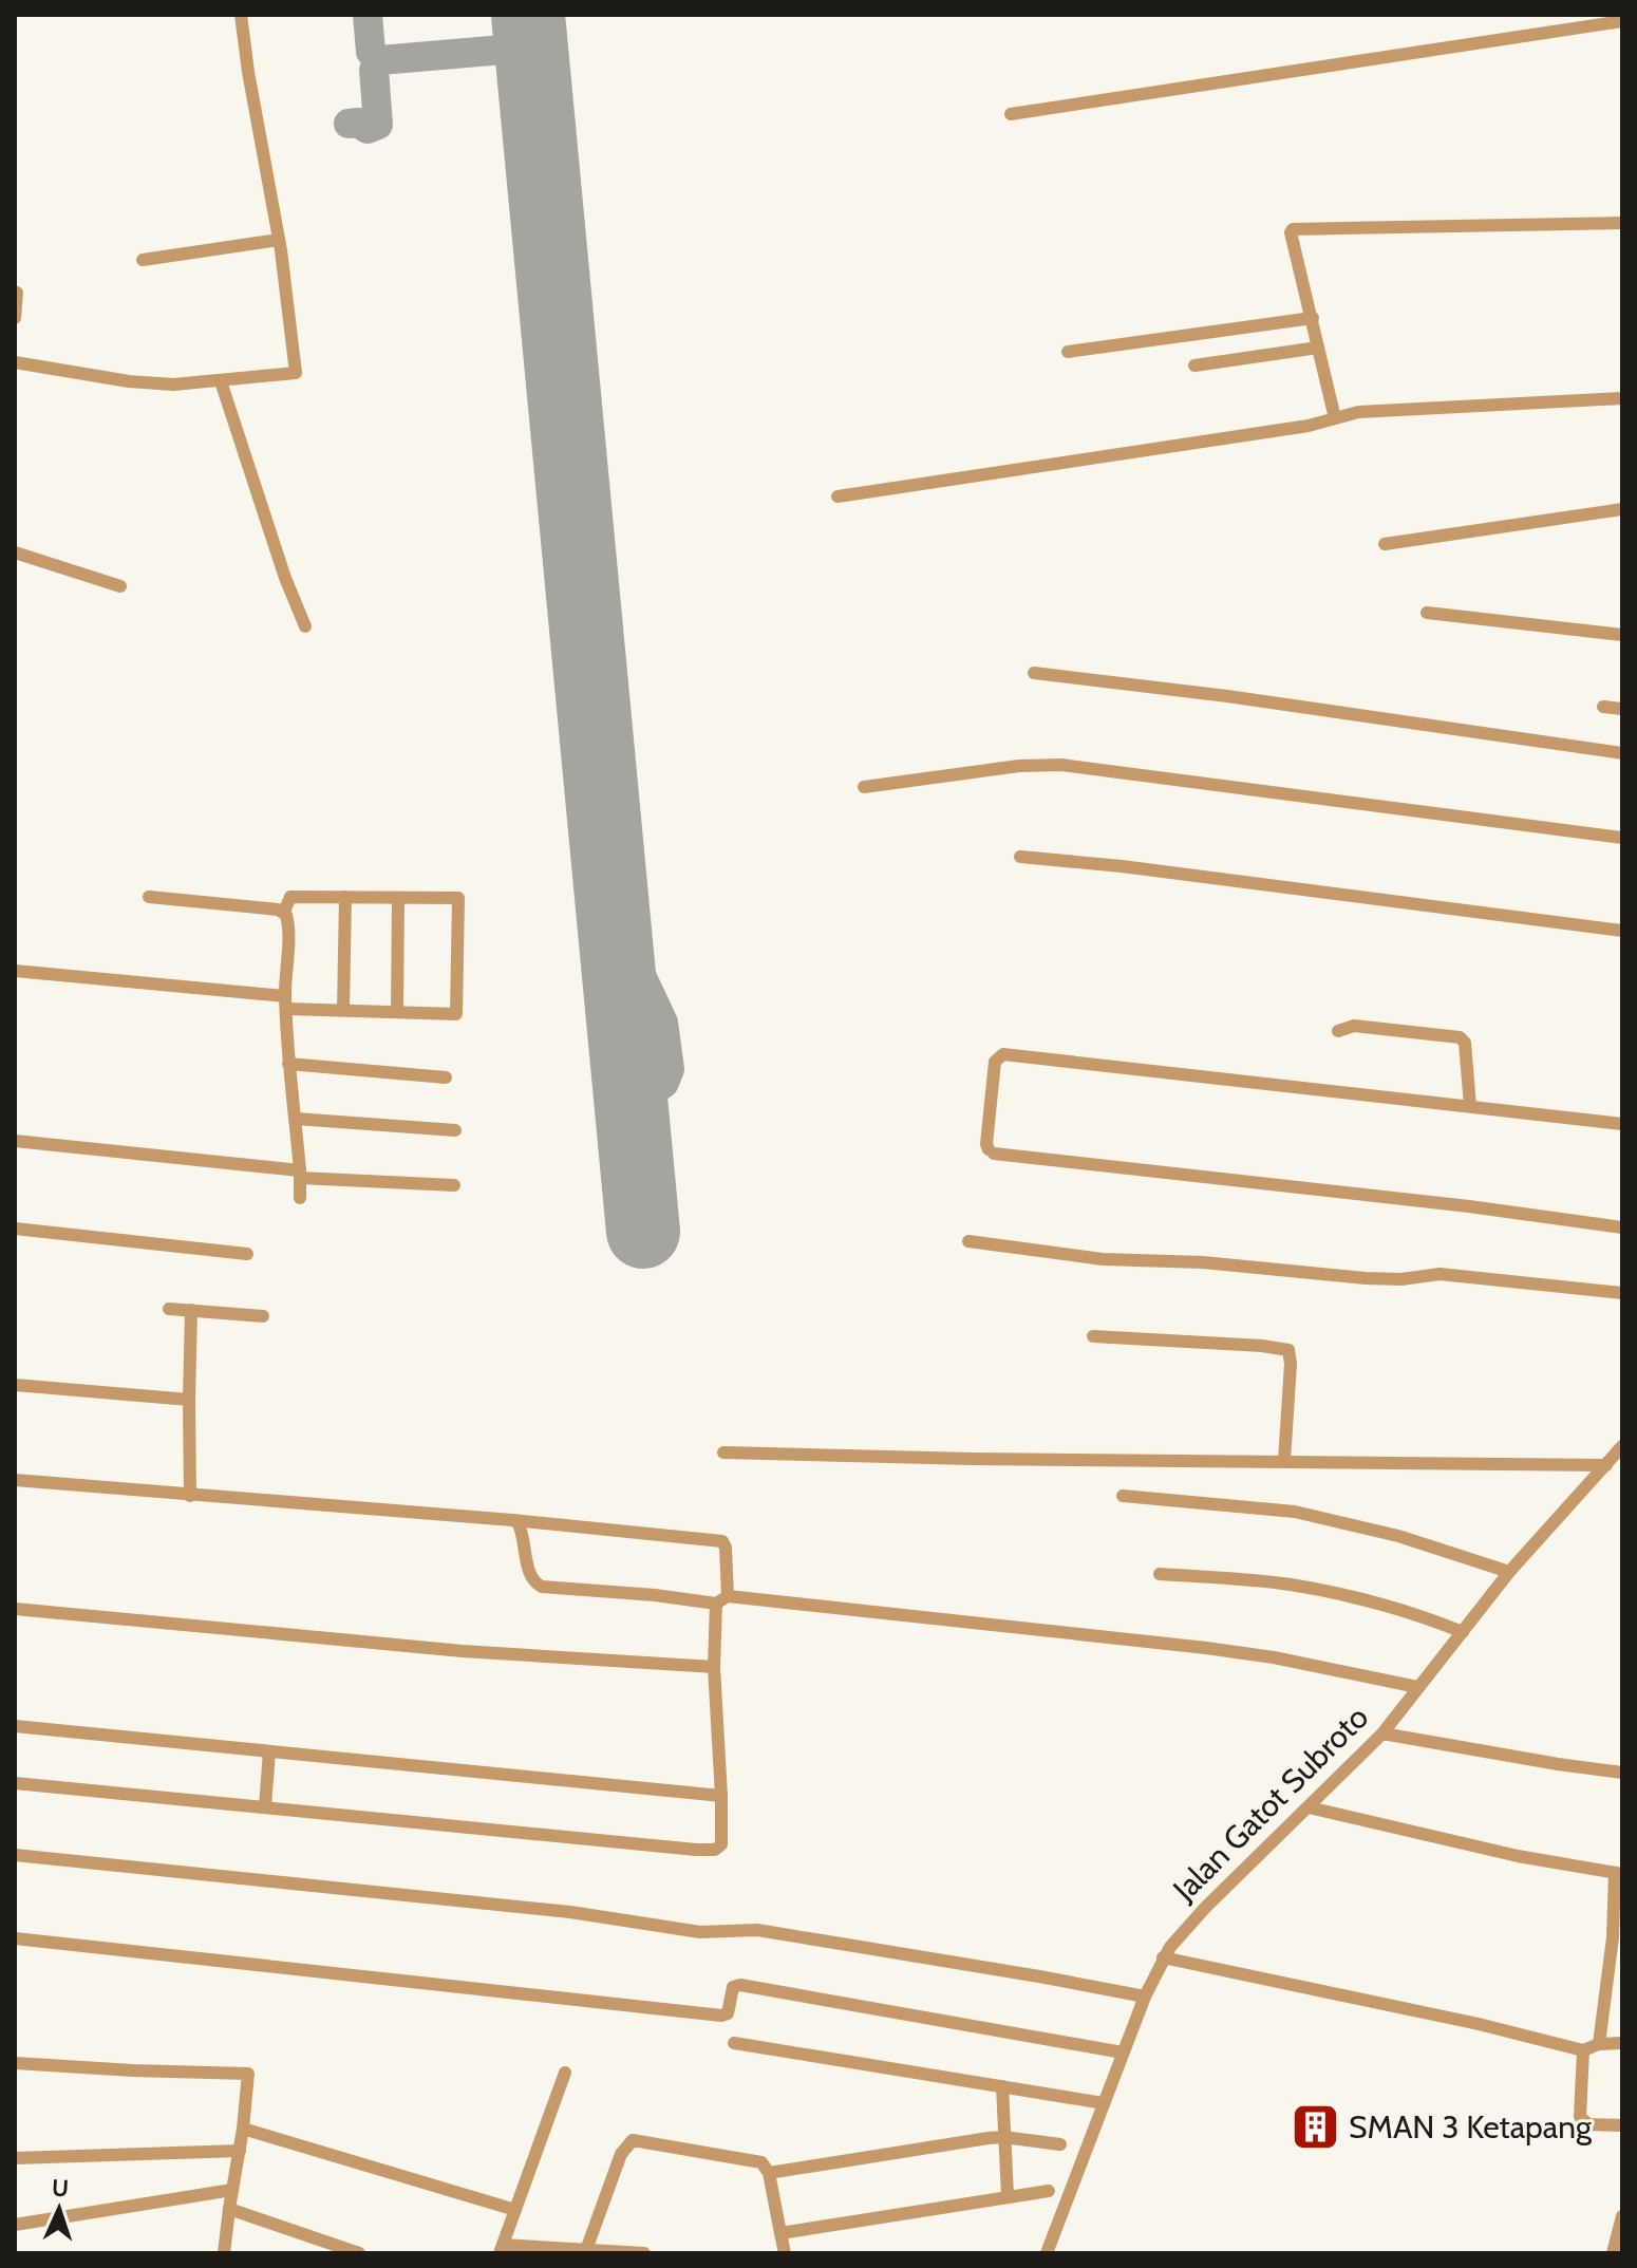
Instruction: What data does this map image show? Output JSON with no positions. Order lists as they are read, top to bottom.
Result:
{
  "streets": {
    "street": ["Jalan Gatot Subroto"]
  },
  "places": {
    "building": ["SMAN 3 Ketapang"]
  },
  "north": "top"
}
